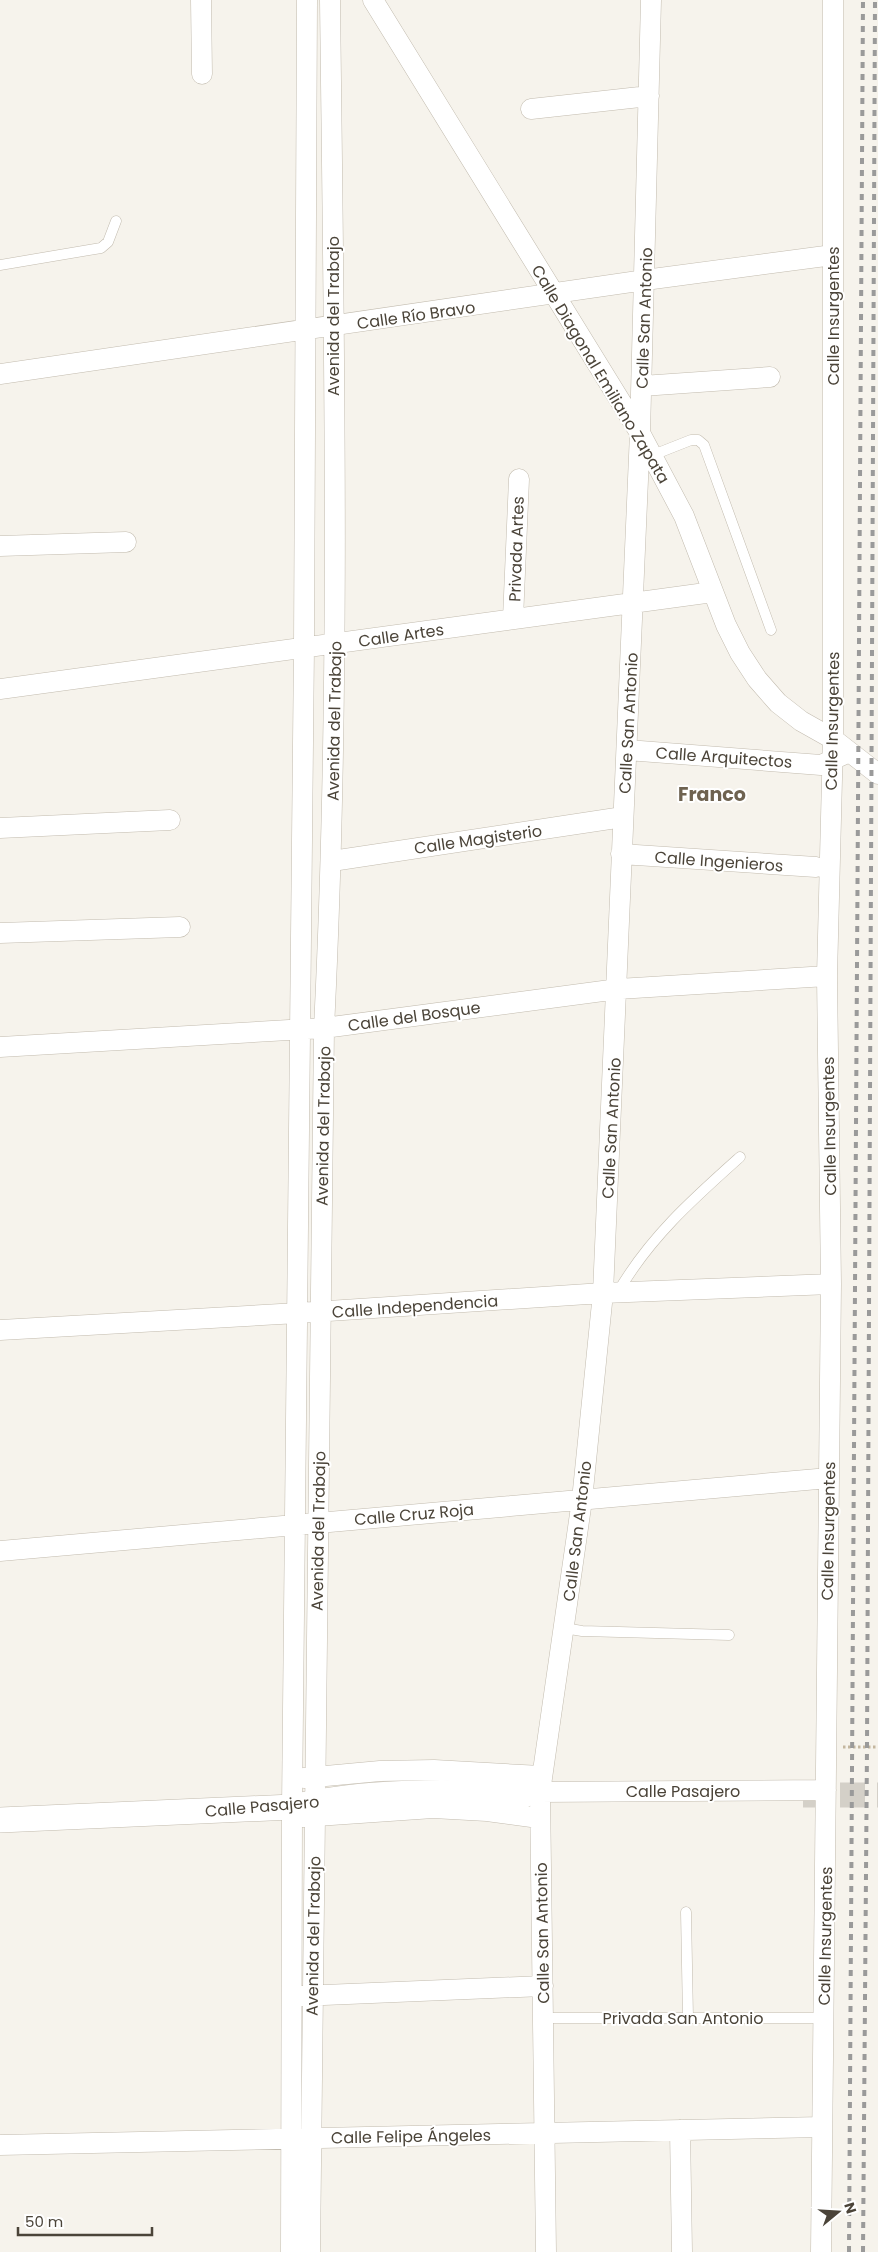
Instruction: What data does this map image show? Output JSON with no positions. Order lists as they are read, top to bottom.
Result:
{
  "streets": {
    "street": [
      "Calle Río Bravo",
      "Avenida del Trabajo",
      "Calle Insurgentes",
      "Calle San Antonio",
      "Calle Diagonal Emiliano Zapata",
      "Privada Artes",
      "Calle Artes",
      "Calle Arquitectos",
      "Calle Magisterio",
      "Calle Ingenieros",
      "Calle del Bosque",
      "Calle Independencia",
      "Calle Cruz Roja",
      "Calle Pasajero",
      "Calle Felipe Ángeles"
    ],
    "lane": ["Privada San Antonio"]
  },
  "crossings": [
    ["Calle Río Bravo", "Avenida del Trabajo"],
    ["Calle Río Bravo", "Calle Insurgentes"],
    ["Calle Río Bravo", "Calle San Antonio"],
    ["Calle Río Bravo", "Calle Diagonal Emiliano Zapata"],
    ["Avenida del Trabajo", "Calle Artes"],
    ["Avenida del Trabajo", "Calle Magisterio"],
    ["Avenida del Trabajo", "Calle del Bosque"],
    ["Avenida del Trabajo", "Calle Independencia"],
    ["Avenida del Trabajo", "Calle Cruz Roja"],
    ["Avenida del Trabajo", "Calle Pasajero"],
    ["Avenida del Trabajo", "Calle Felipe Ángeles"],
    ["Calle Insurgentes", "Calle Diagonal Emiliano Zapata"],
    ["Calle Insurgentes", "Calle Arquitectos"],
    ["Calle Insurgentes", "Calle del Bosque"],
    ["Calle Insurgentes", "Calle Independencia"],
    ["Calle Insurgentes", "Calle Cruz Roja"],
    ["Calle Insurgentes", "Calle Pasajero"],
    ["Calle Insurgentes", "Privada San Antonio"],
    ["Calle Insurgentes", "Calle Felipe Ángeles"],
    ["Calle San Antonio", "Calle Diagonal Emiliano Zapata"],
    ["Calle San Antonio", "Calle Artes"],
    ["Calle San Antonio", "Calle Arquitectos"],
    ["Calle San Antonio", "Calle Magisterio"],
    ["Calle San Antonio", "Calle Ingenieros"],
    ["Calle San Antonio", "Calle del Bosque"],
    ["Calle San Antonio", "Calle Independencia"],
    ["Calle San Antonio", "Calle Cruz Roja"],
    ["Calle San Antonio", "Calle Pasajero"],
    ["Calle San Antonio", "Privada San Antonio"],
    ["Calle San Antonio", "Calle Felipe Ángeles"],
    ["Calle Diagonal Emiliano Zapata", "Calle Artes"],
    ["Calle Diagonal Emiliano Zapata", "Calle Arquitectos"],
    ["Privada Artes", "Calle Artes"]
  ],
  "districts": ["Franco"],
  "scale_bar": "50 m",
  "north": "right"
}
